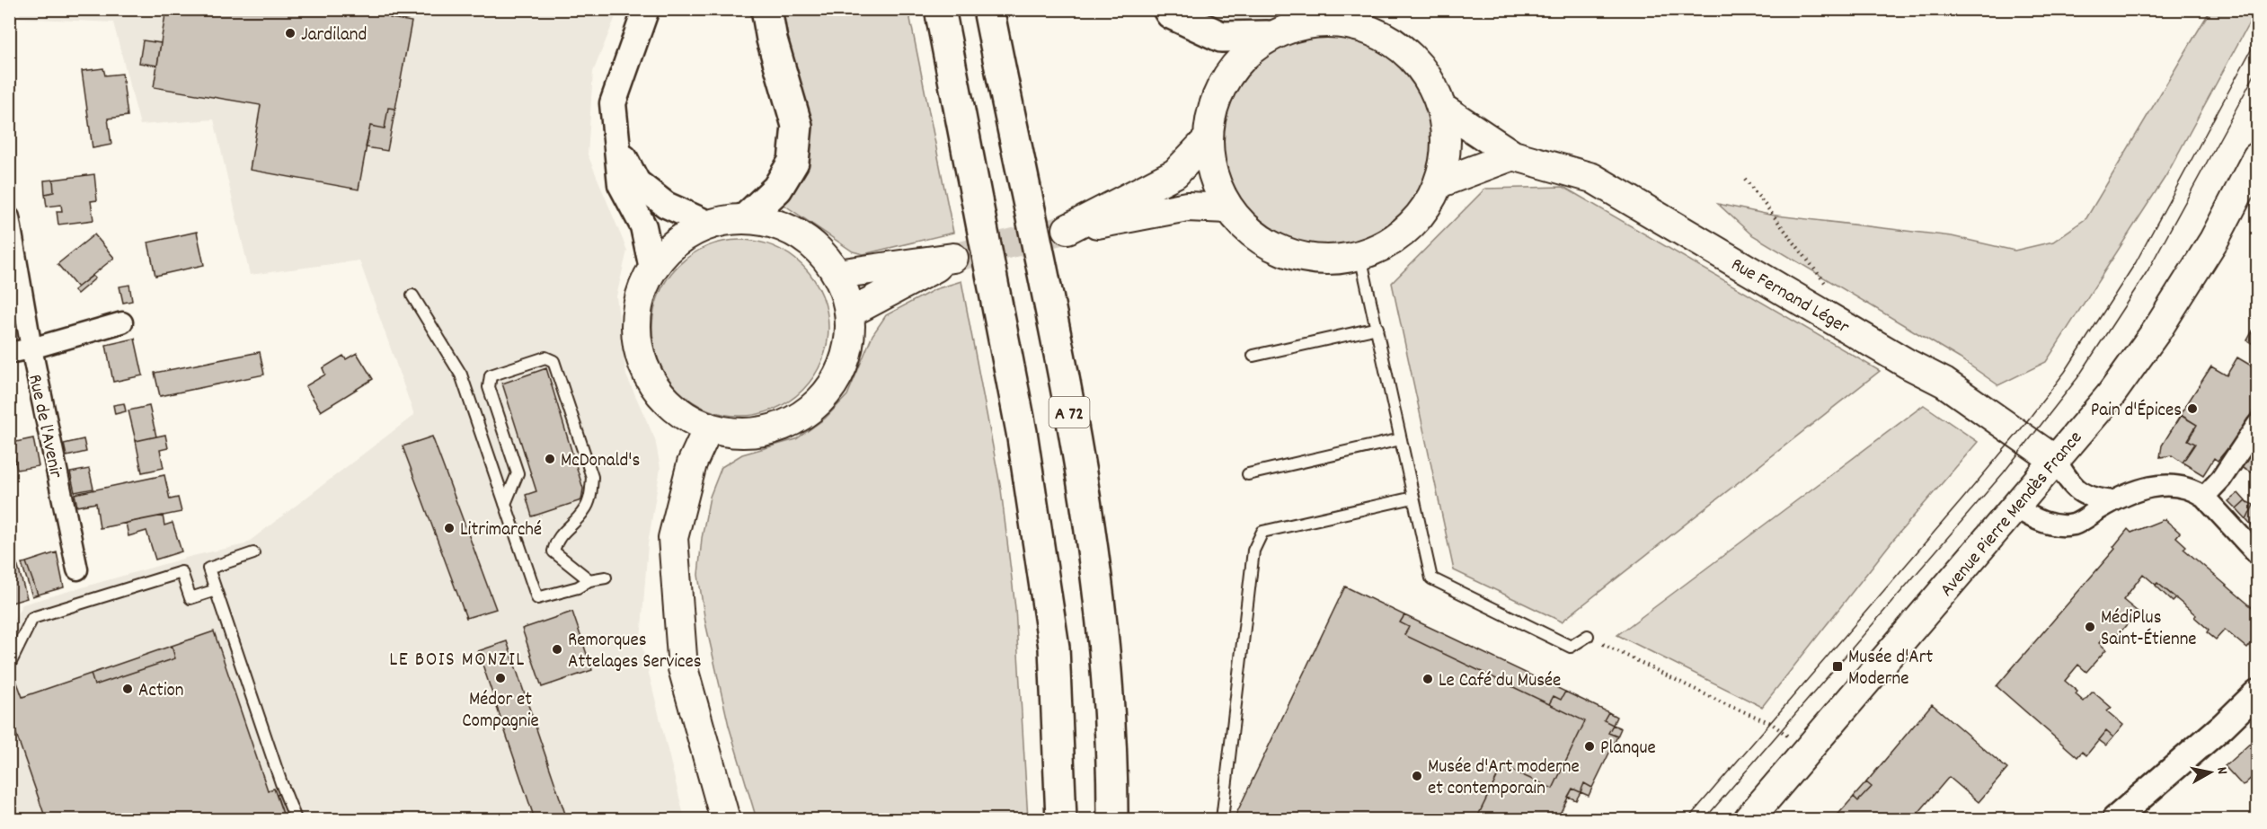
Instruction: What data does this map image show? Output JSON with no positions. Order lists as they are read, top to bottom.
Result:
{
  "streets": {
    "highway": ["A 72"],
    "main road": ["Rue Fernand Léger", "Avenue Pierre Mendès France"],
    "street": ["Rue de l'Avenir"]
  },
  "crossings": [
    ["Rue Fernand Léger", "Avenue Pierre Mendès France"]
  ],
  "districts": ["LE BOIS MONZIL"],
  "places": {
    "other": [
      "Jardiland",
      "Pain d'Épices",
      "McDonald's",
      "Litrimarché",
      "MédiPlus Saint-Étienne",
      "Remorques Attelages Services",
      "Médor et Compagnie",
      "Le Café du Musée",
      "Action",
      "Planque",
      "Musée d'Art moderne et contemporain"
    ],
    "transit": ["Musée d'Art Moderne"]
  },
  "north": "right"
}
